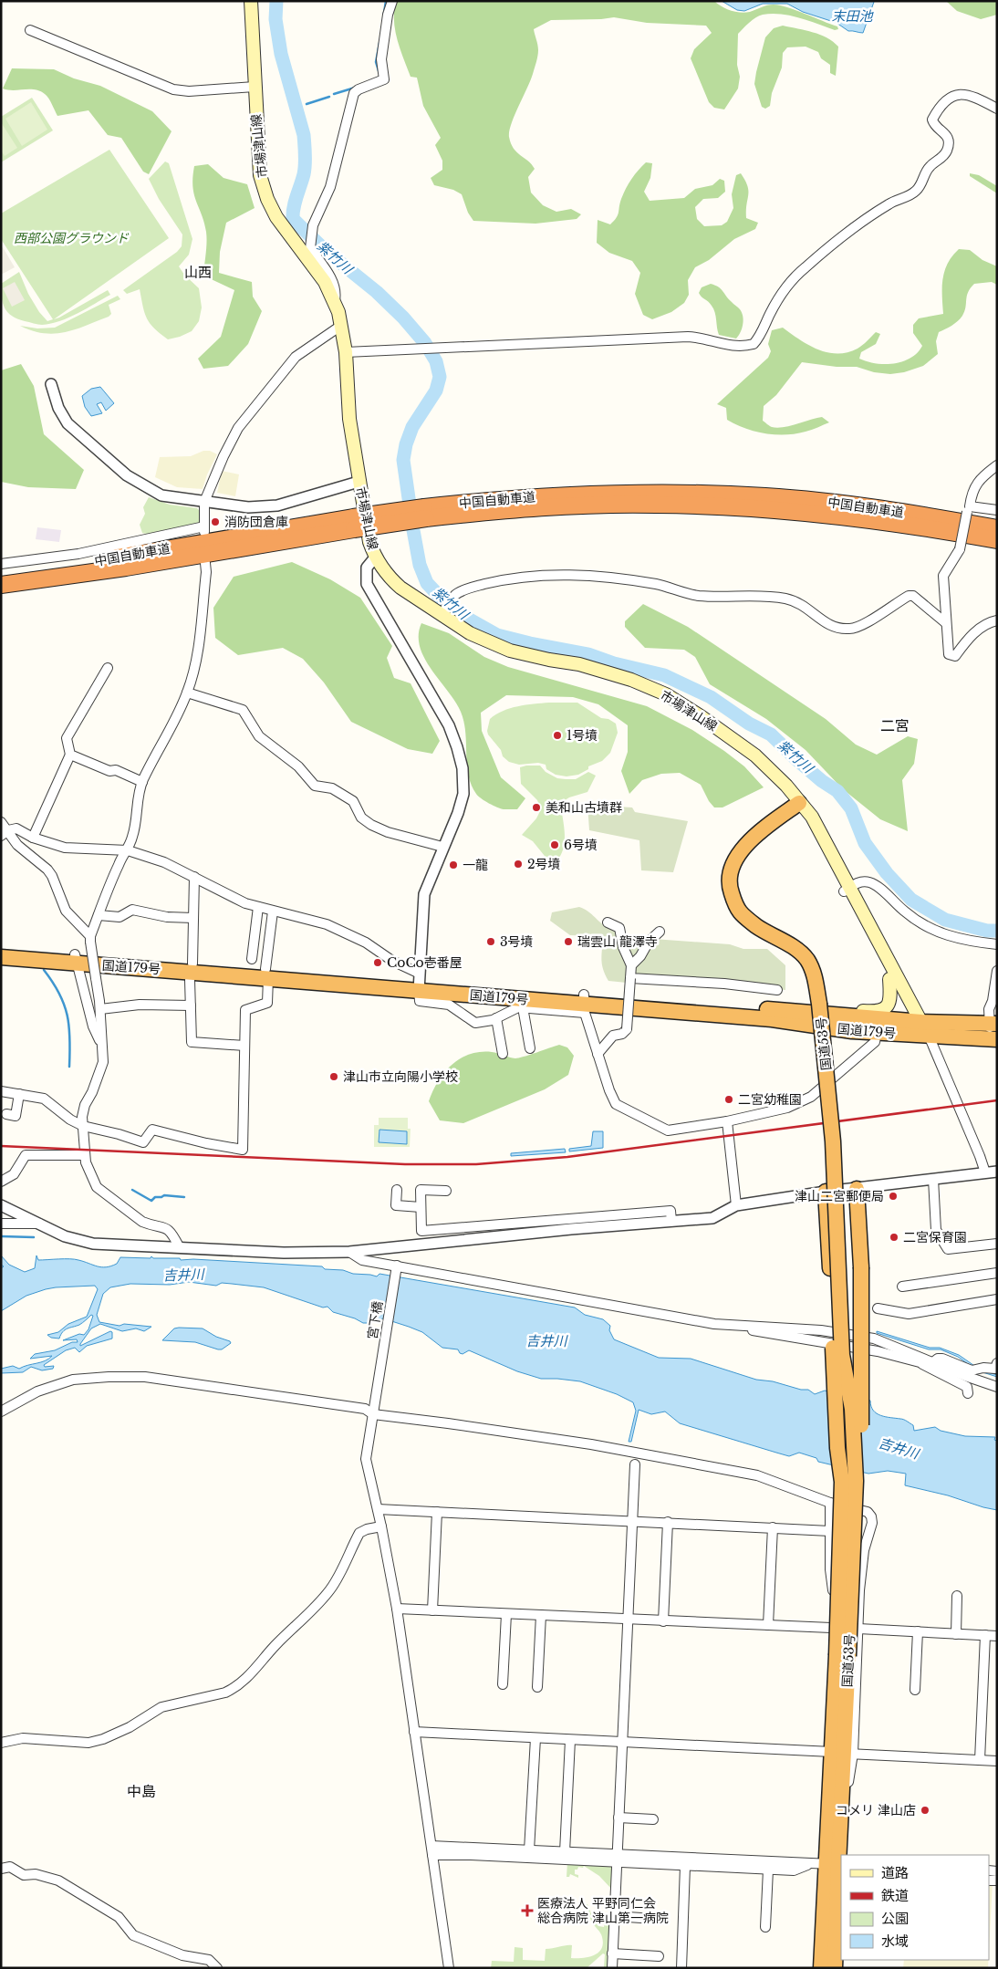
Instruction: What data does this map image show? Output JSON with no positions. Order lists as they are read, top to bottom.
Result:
{
  "streets": {
    "highway": ["中国自動車道", "国道179号", "国道53号"],
    "main road": ["市場津山線"],
    "street": ["宮下橋"]
  },
  "crossings": [
    ["市場津山線", "国道179号"],
    ["市場津山線", "国道53号"]
  ],
  "districts": ["山西", "二宮", "中島"],
  "water": ["末田池", "紫竹川", "吉井川"],
  "parks": ["西部公園グラウンド"],
  "places": {
    "other": [
      "消防団倉庫",
      "1号墳",
      "美和山古墳群",
      "6号墳",
      "2号墳",
      "一龍",
      "3号墳",
      "瑞雲山 龍澤寺",
      "CoCo壱番屋",
      "津山市立向陽小学校",
      "二宮幼稚園",
      "津山二宮郵便局",
      "二宮保育園",
      "コメリ 津山店"
    ],
    "health": ["医療法人 平野同仁会 総合病院 津山第一病院"]
  },
  "legend": [
    "道路",
    "鉄道",
    "公園",
    "水域"
  ]
}
